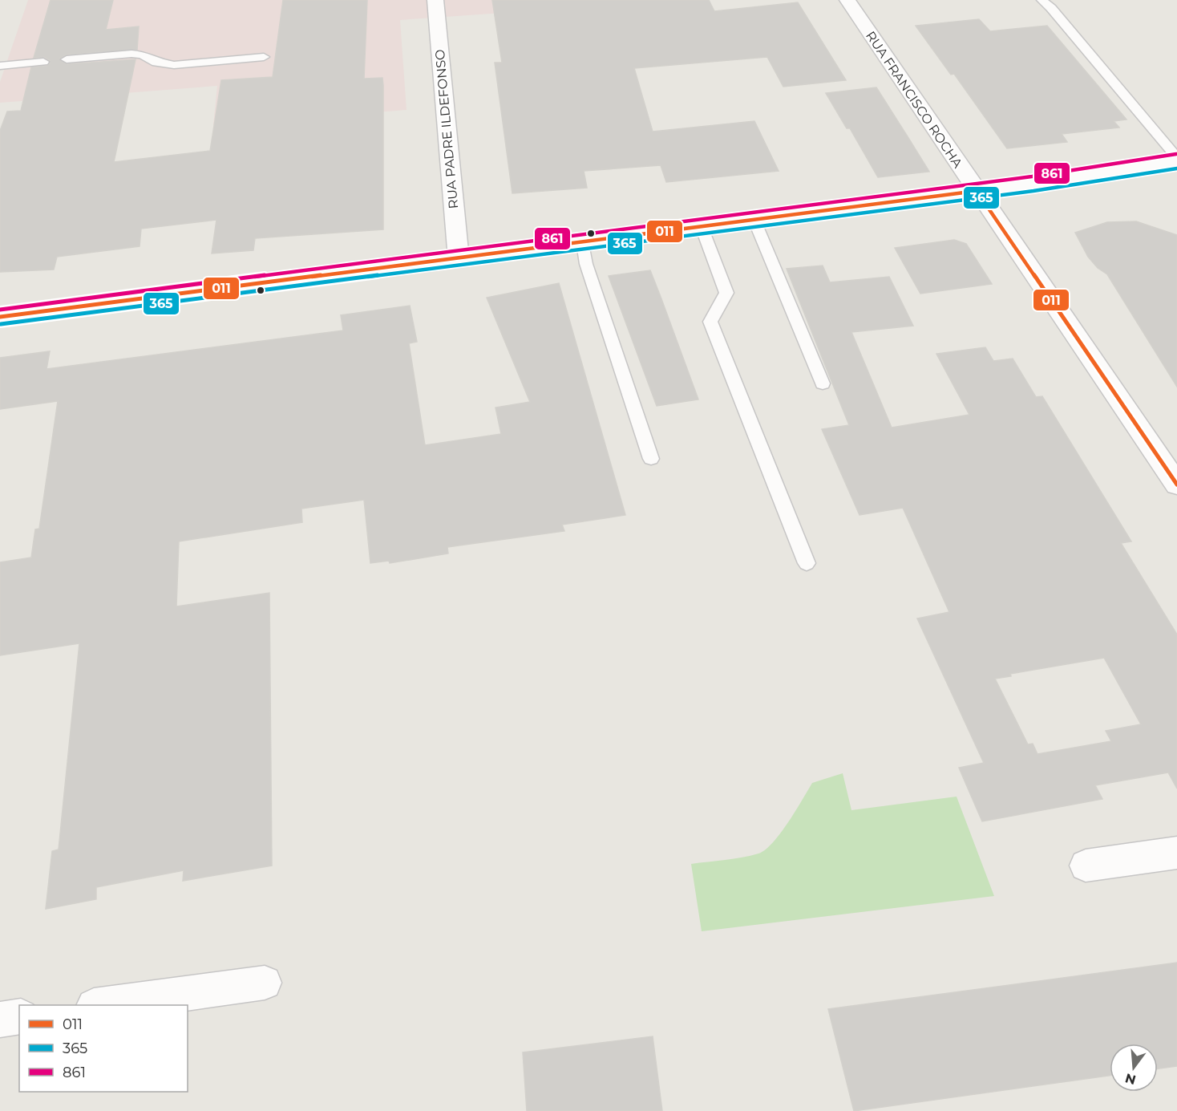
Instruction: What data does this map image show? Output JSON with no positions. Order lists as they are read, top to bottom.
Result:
{
  "streets": {
    "main road": ["RUA FRANCISCO ROCHA", "RUA PADRE ILDEFONSO"]
  },
  "lines": ["transit line 861", "transit line 365", "transit line 011"],
  "legend": ["011", "365", "861"],
  "north": "bottom"
}
